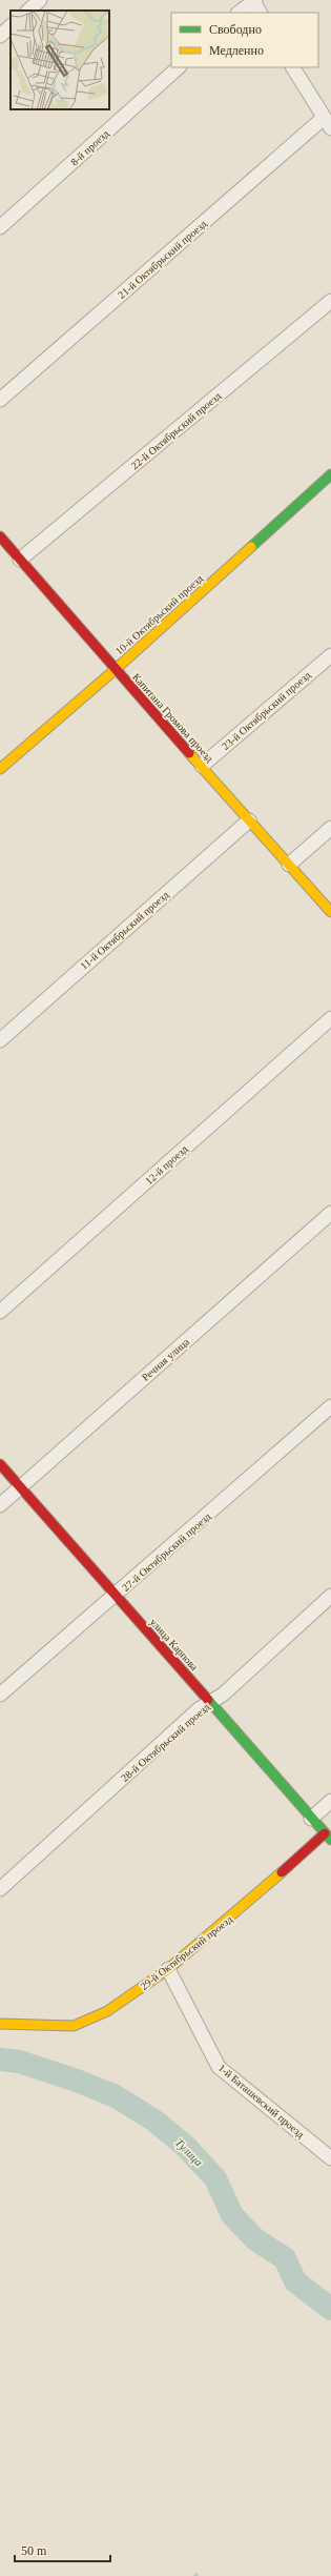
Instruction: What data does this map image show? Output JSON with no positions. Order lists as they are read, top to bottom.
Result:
{
  "streets": {
    "street": [
      "8-й проезд",
      "21-й Октябрьский проезд",
      "22-й Октябрьский проезд",
      "10-й Октябрьский проезд",
      "23-й Октябрьский проезд",
      "Капитана Громова проезд",
      "11-й Октябрьский проезд",
      "12-й проезд",
      "Речная улица",
      "27-й Октябрьский проезд",
      "улица Карпова",
      "28-й Октябрьский проезд",
      "29-й Октябрьский проезд",
      "1-й Баташевский проезд"
    ]
  },
  "crossings": [
    ["22-й Октябрьский проезд", "Капитана Громова проезд"],
    ["10-й Октябрьский проезд", "Капитана Громова проезд"],
    ["23-й Октябрьский проезд", "Капитана Громова проезд"],
    ["Капитана Громова проезд", "11-й Октябрьский проезд"],
    ["Речная улица", "улица Карпова"],
    ["27-й Октябрьский проезд", "улица Карпова"],
    ["улица Карпова", "28-й Октябрьский проезд"],
    ["улица Карпова", "29-й Октябрьский проезд"],
    ["29-й Октябрьский проезд", "1-й Баташевский проезд"]
  ],
  "water": ["Тулица"],
  "legend": ["Свободно", "Медленно"],
  "scale_bar": "50 m"
}
